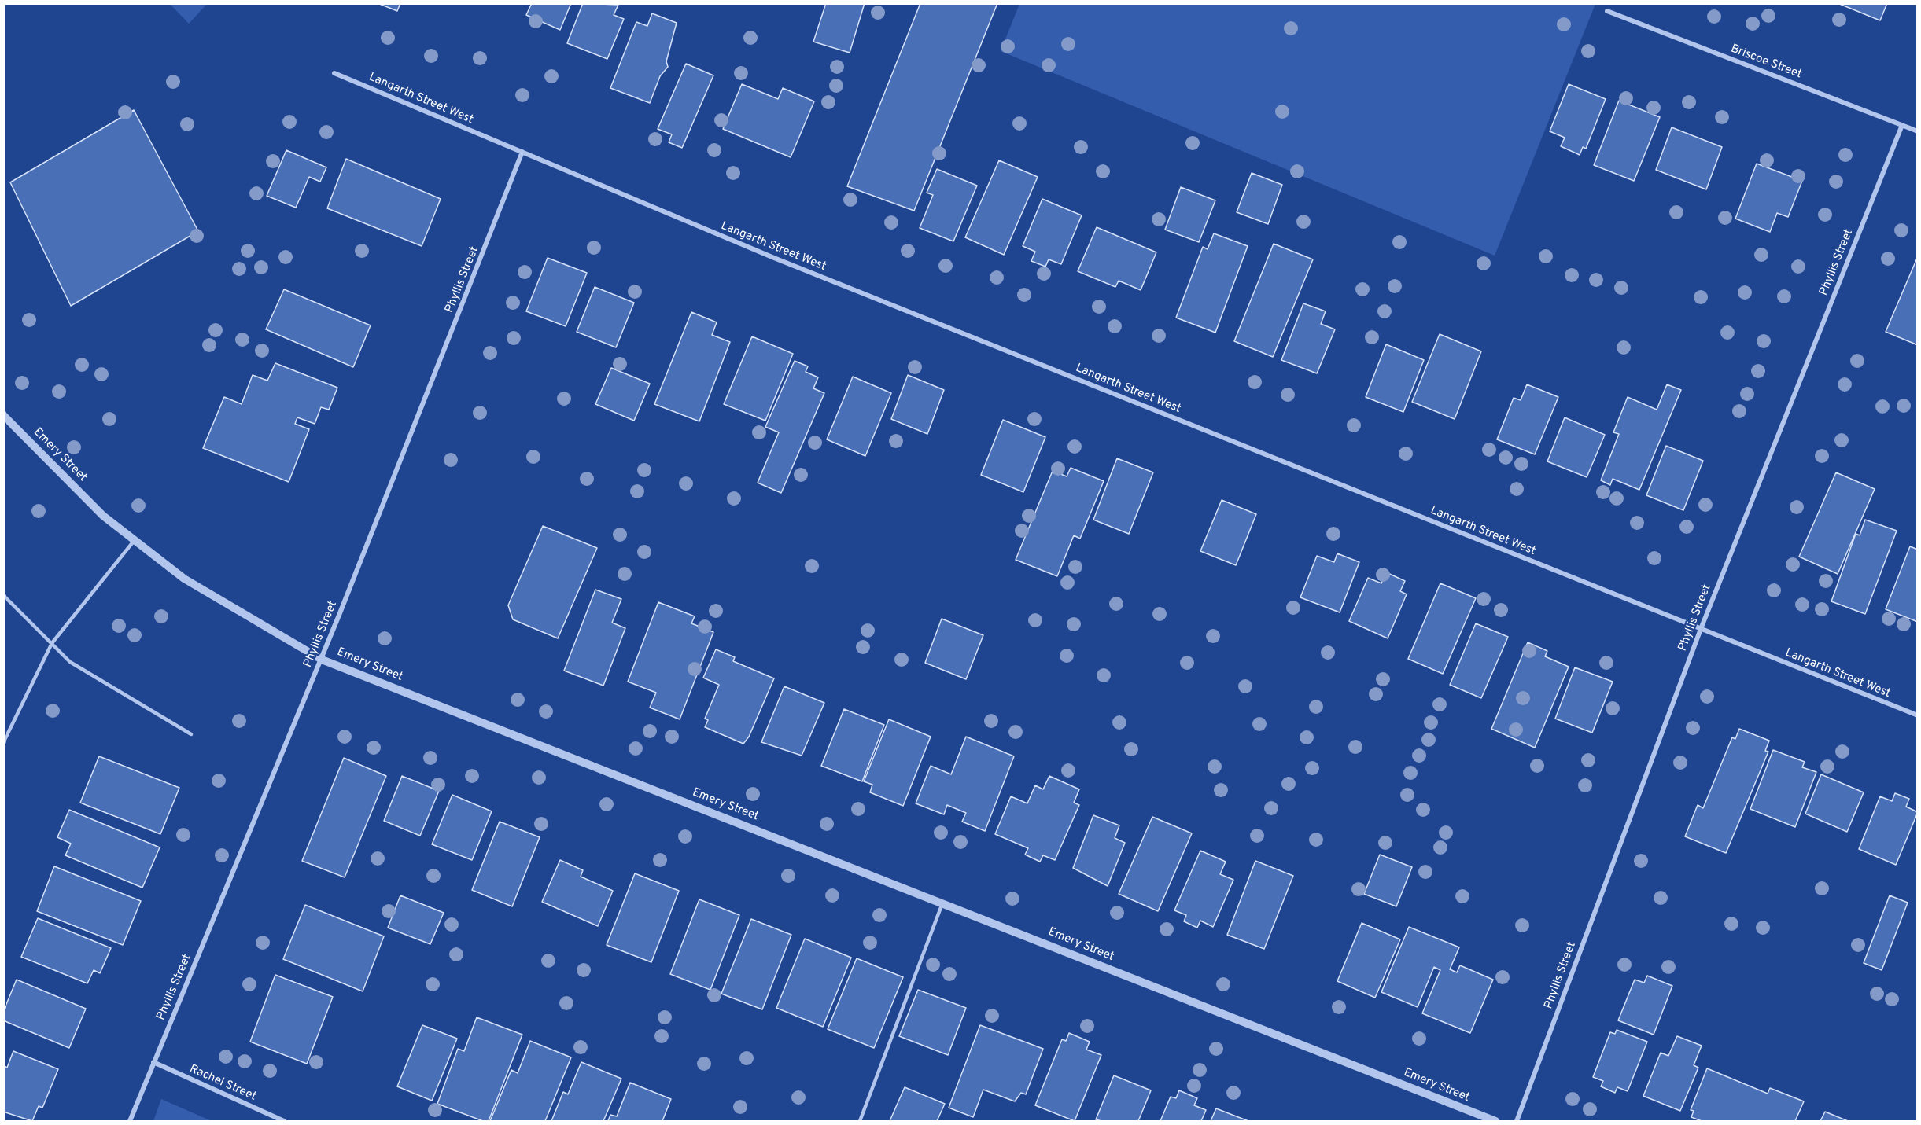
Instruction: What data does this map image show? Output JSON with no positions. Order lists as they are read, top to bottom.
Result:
{
  "streets": {
    "street": [
      "Briscoe Street",
      "Langarth Street West",
      "Phyllis Street",
      "Emery Street",
      "Rachel Street"
    ]
  },
  "crossings": [
    ["Briscoe Street", "Phyllis Street"],
    ["Langarth Street West", "Phyllis Street"],
    ["Phyllis Street", "Emery Street"],
    ["Phyllis Street", "Rachel Street"]
  ]
}
